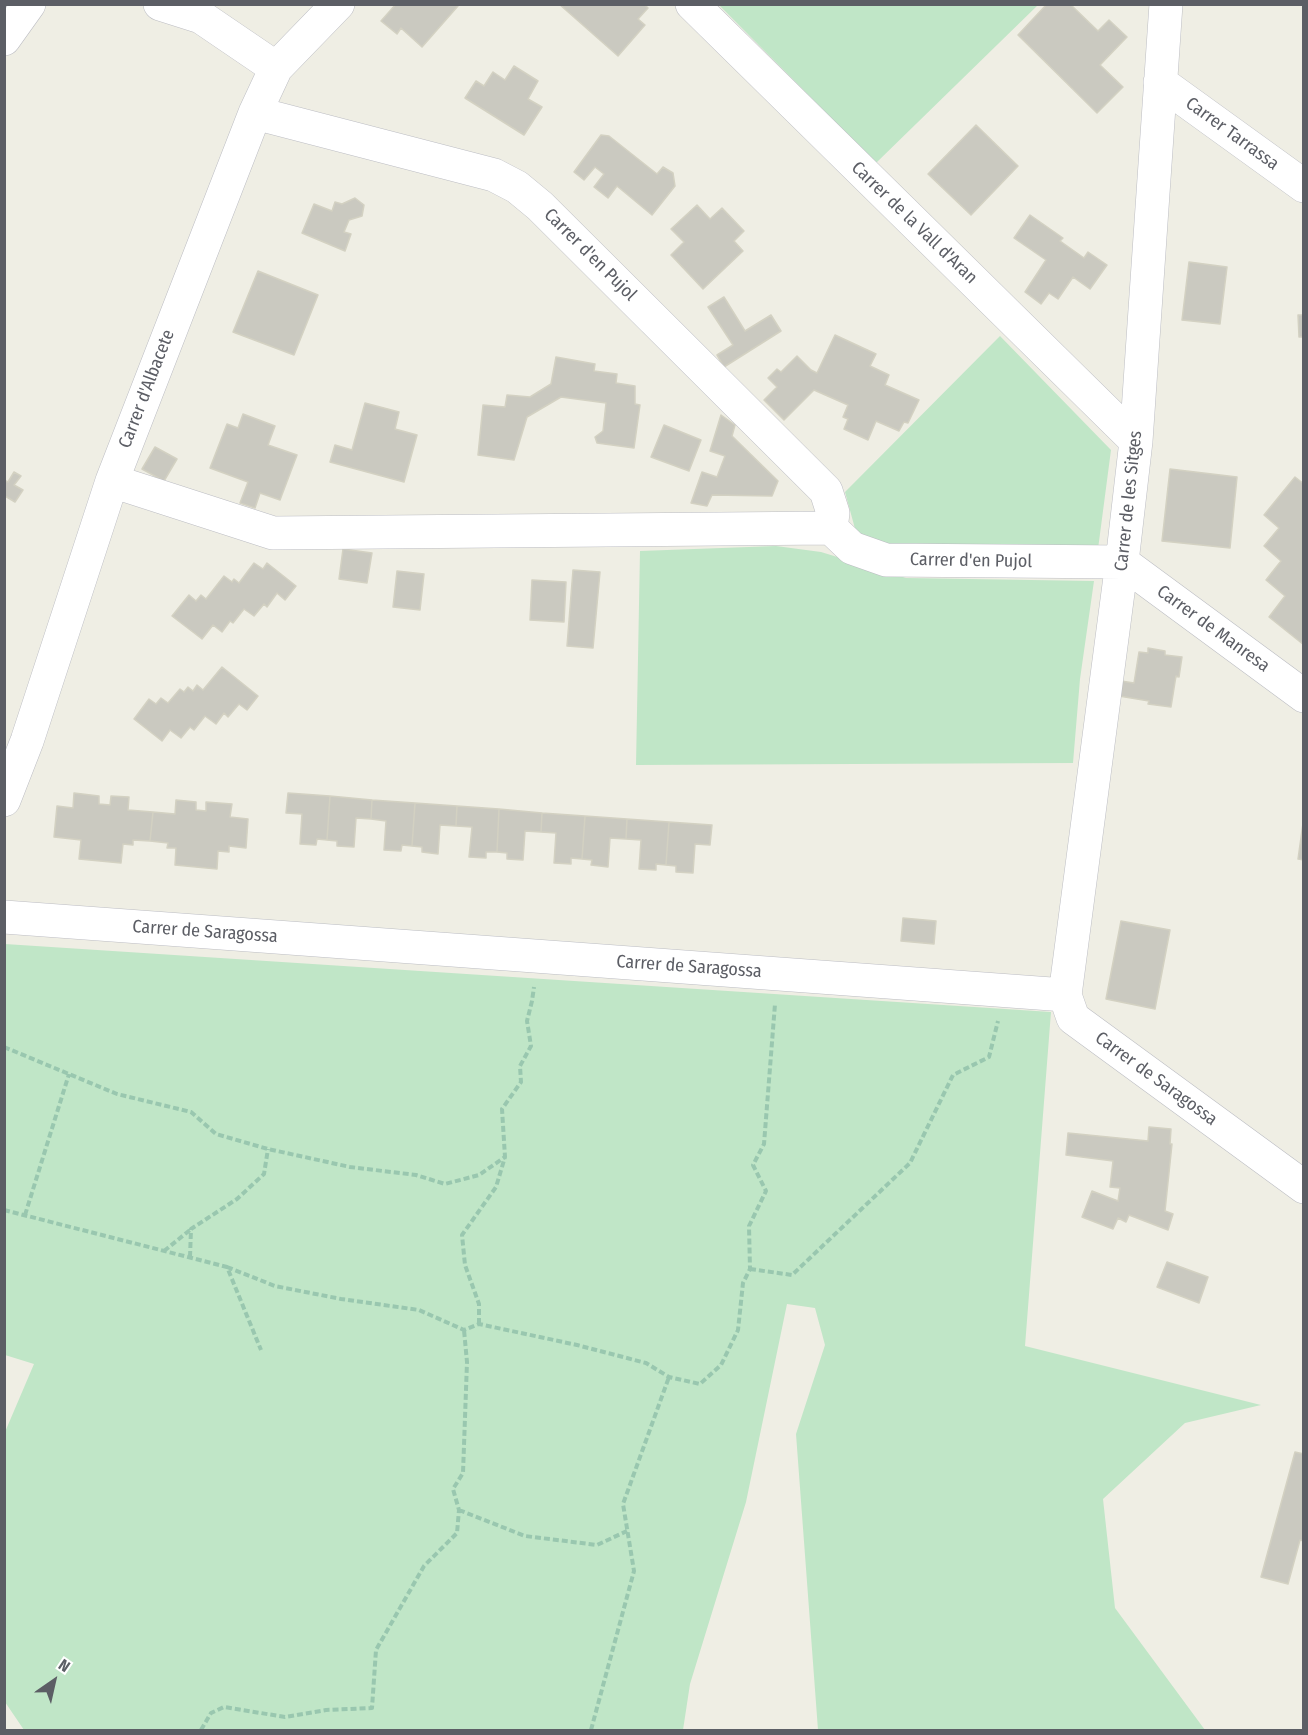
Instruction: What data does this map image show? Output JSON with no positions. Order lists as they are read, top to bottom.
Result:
{
  "streets": {
    "street": [
      "Carrer Tarrassa",
      "Carrer de la Vall d'Aran",
      "Carrer d'en Pujol",
      "Carrer d'Albacete",
      "Carrer de les Sitges",
      "Carrer de Manresa",
      "Carrer de Saragossa"
    ]
  },
  "crossings": [
    ["Carrer Tarrassa", "Carrer de les Sitges"],
    ["Carrer de la Vall d'Aran", "Carrer de les Sitges"],
    ["Carrer d'en Pujol", "Carrer d'Albacete"],
    ["Carrer d'en Pujol", "Carrer de les Sitges"],
    ["Carrer d'en Pujol", "Carrer de Manresa"],
    ["Carrer de les Sitges", "Carrer de Manresa"],
    ["Carrer de les Sitges", "Carrer de Saragossa"]
  ],
  "north": "top right"
}
